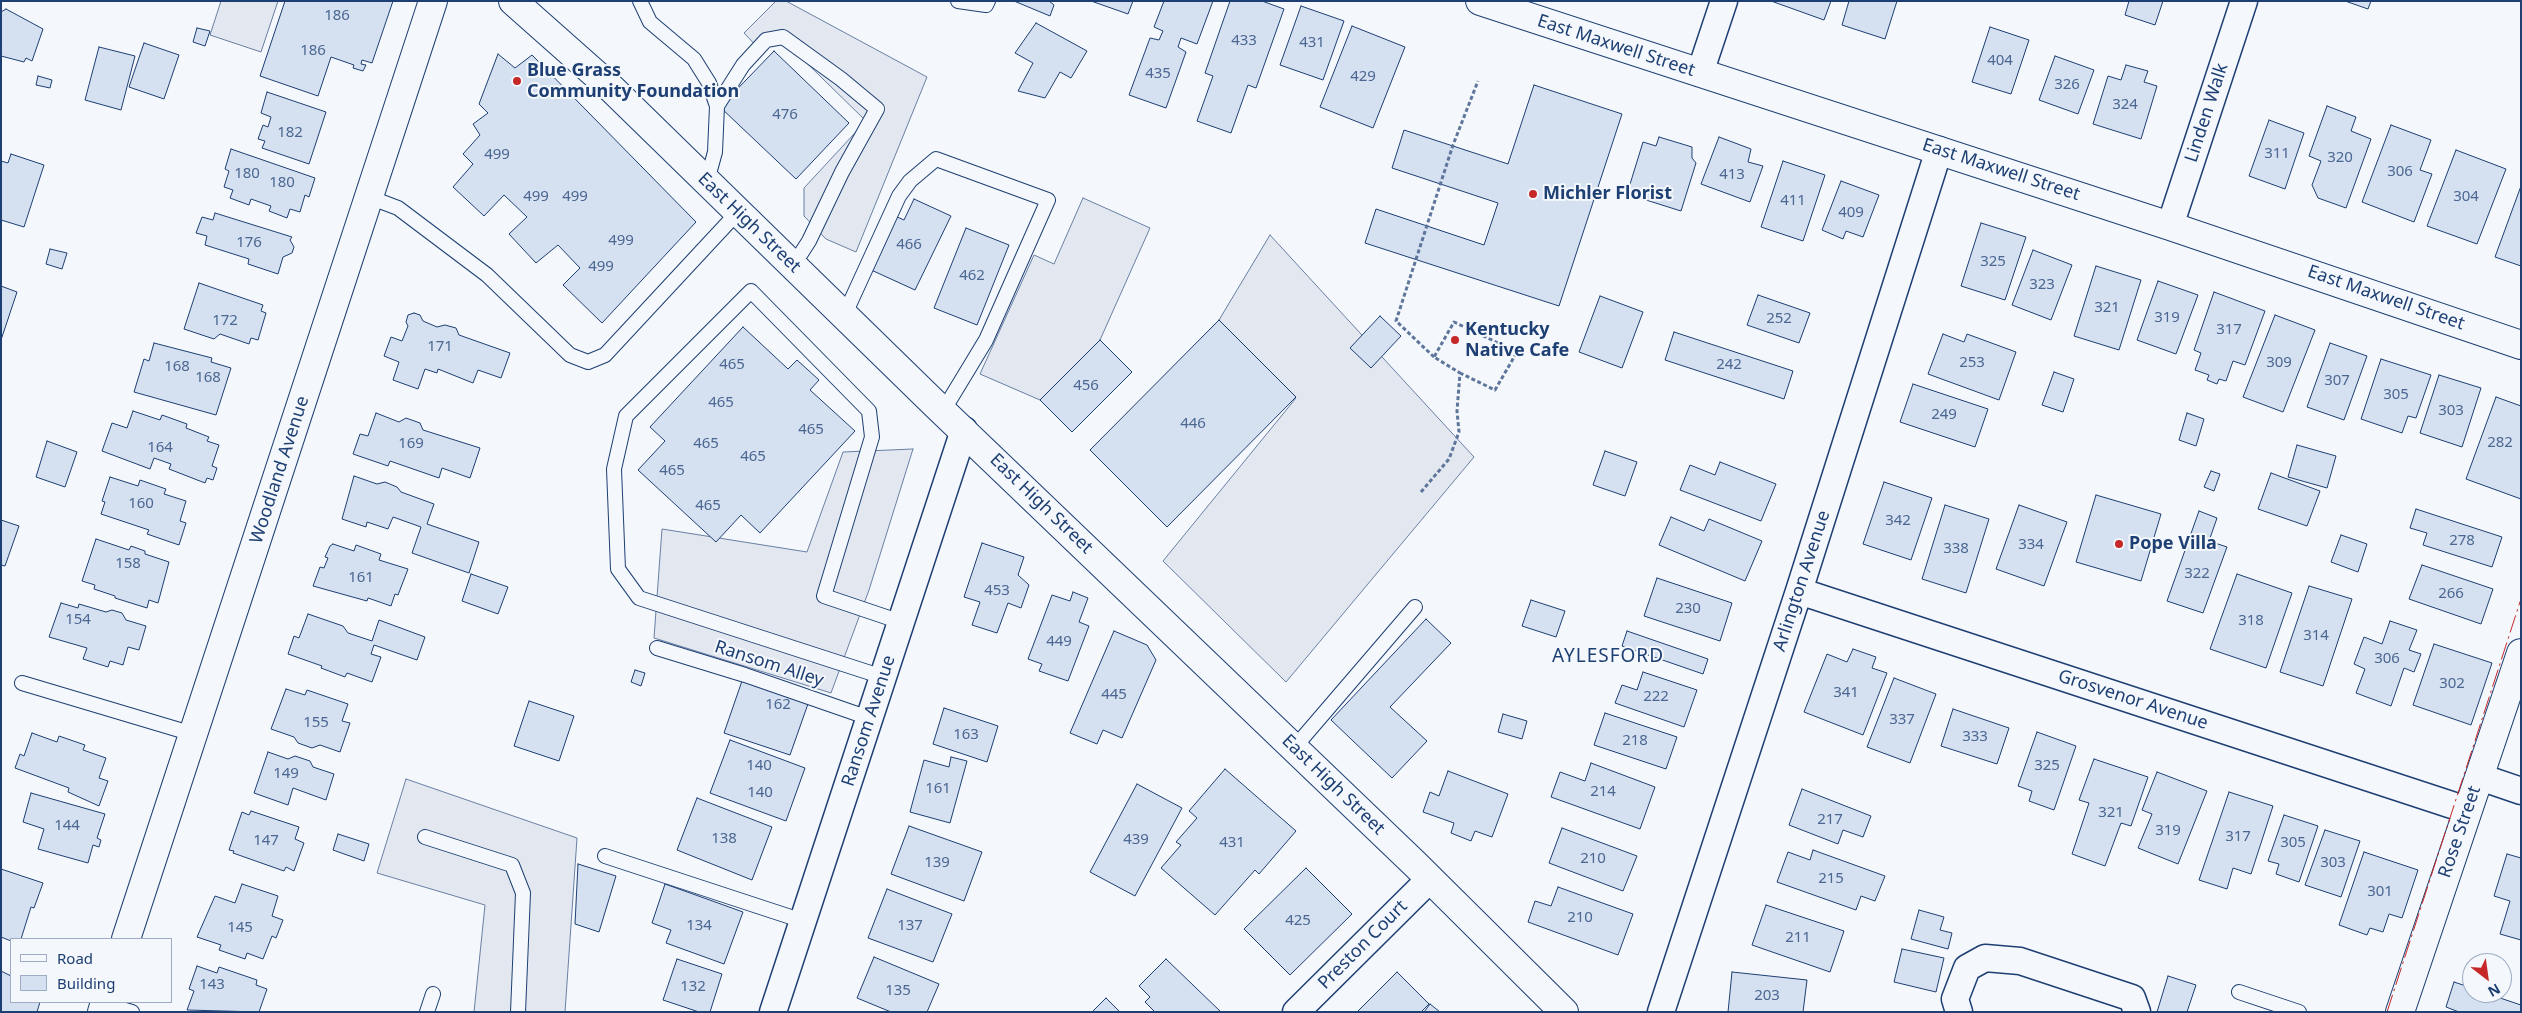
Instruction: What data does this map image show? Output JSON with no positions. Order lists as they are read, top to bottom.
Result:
{
  "streets": {
    "main road": [
      "East Maxwell Street",
      "East High Street",
      "Woodland Avenue",
      "Rose Street"
    ],
    "street": [
      "Linden Walk",
      "Arlington Avenue",
      "Grosvenor Avenue",
      "Ransom Avenue",
      "Preston Court"
    ],
    "lane": ["Ransom Alley"]
  },
  "crossings": [
    ["East Maxwell Street", "Linden Walk"],
    ["East Maxwell Street", "Arlington Avenue"],
    ["East High Street", "Ransom Avenue"],
    ["East High Street", "Preston Court"],
    ["Arlington Avenue", "Grosvenor Avenue"],
    ["Ransom Alley", "Ransom Avenue"],
    ["Grosvenor Avenue", "Rose Street"]
  ],
  "districts": ["AYLESFORD"],
  "places": [
    "Blue Grass Community Foundation",
    "Michler Florist",
    "Kentucky Native Cafe",
    "Pope Villa"
  ],
  "house_numbers": [
    "186",
    "433",
    "431",
    "186",
    "404",
    "435",
    "429",
    "326",
    "324",
    "476",
    "182",
    "311",
    "499",
    "320",
    "306",
    "180",
    "413",
    "180",
    "499",
    "499",
    "304",
    "411",
    "409",
    "499",
    "176",
    "466",
    "325",
    "499",
    "462",
    "323",
    "321",
    "319",
    "252",
    "172",
    "317",
    "171",
    "253",
    "309",
    "465",
    "242",
    "168",
    "168",
    "307",
    "456",
    "305",
    "465",
    "303",
    "249",
    "446",
    "465",
    "282",
    "169",
    "465",
    "164",
    "465",
    "465",
    "160",
    "465",
    "342",
    "278",
    "334",
    "338",
    "158",
    "322",
    "161",
    "453",
    "266",
    "230",
    "154",
    "318",
    "314",
    "449",
    "306",
    "302",
    "341",
    "445",
    "222",
    "162",
    "337",
    "155",
    "163",
    "333",
    "218",
    "140",
    "325",
    "149",
    "161",
    "214",
    "140",
    "321",
    "217",
    "144",
    "319",
    "317",
    "138",
    "439",
    "147",
    "431",
    "305",
    "210",
    "139",
    "303",
    "215",
    "301",
    "210",
    "425",
    "134",
    "137",
    "145",
    "211",
    "143",
    "132",
    "135",
    "203"
  ],
  "legend": ["Road", "Building"],
  "north": "bottom right"
}
